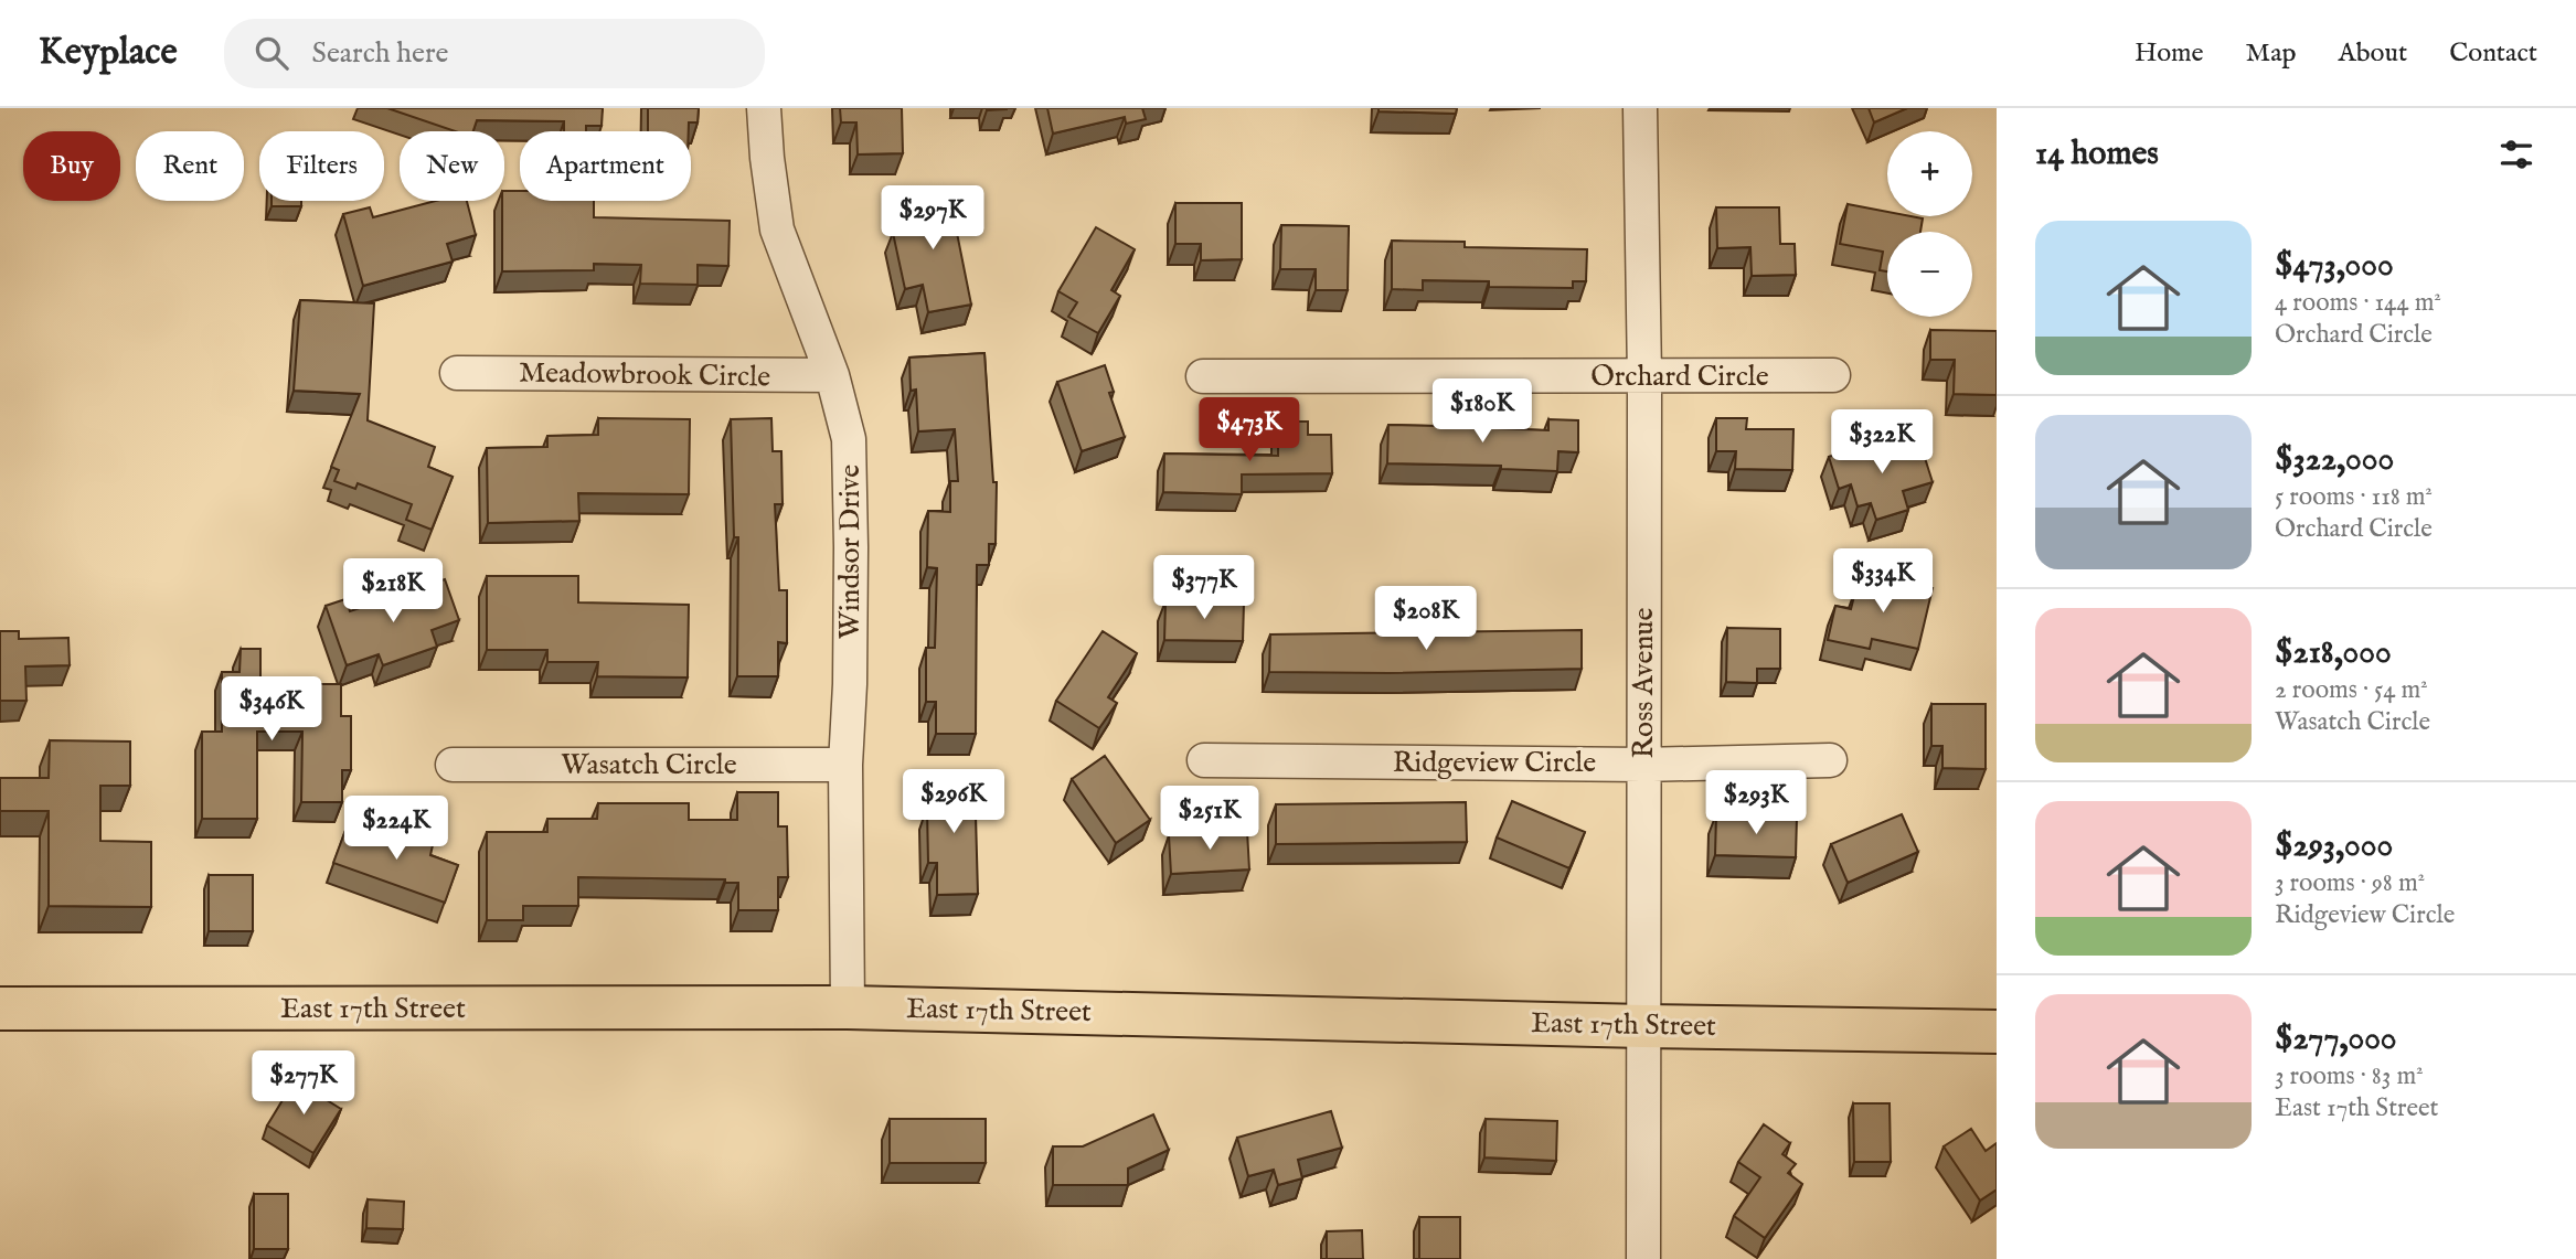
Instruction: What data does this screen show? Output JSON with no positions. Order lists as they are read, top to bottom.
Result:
{
  "streets": {
    "main road": ["East 17th Street"],
    "street": [
      "Meadowbrook Circle",
      "Orchard Circle",
      "Windsor Drive",
      "Ross Avenue",
      "Ridgeview Circle",
      "Wasatch Circle"
    ]
  },
  "crossings": [
    ["Meadowbrook Circle", "Windsor Drive"],
    ["Orchard Circle", "Ross Avenue"],
    ["Windsor Drive", "Wasatch Circle"],
    ["Windsor Drive", "East 17th Street"],
    ["Ross Avenue", "Ridgeview Circle"],
    ["Ross Avenue", "East 17th Street"]
  ],
  "page": {
    "header": "Keyplace",
    "search": "Search here",
    "nav": [
      "Home",
      "Map",
      "About",
      "Contact"
    ],
    "heading": "14 homes",
    "map_buttons": ["+", "−"],
    "chip": [
      "Buy",
      "Rent",
      "Filters",
      "New",
      "Apartment"
    ],
    "price": [
      "$297K",
      "$180K",
      "$473K",
      "$322K",
      "$334K",
      "$377K",
      "$218K",
      "$208K",
      "$346K",
      "$296K",
      "$293K",
      "$251K",
      "$224K",
      "$277K"
    ],
    "list": [
      {
        "name": "$473,000",
        "note": "4 rooms · 144 m² · Orchard Circle"
      },
      {
        "name": "$322,000",
        "note": "5 rooms · 118 m² · Orchard Circle"
      },
      {
        "name": "$218,000",
        "note": "2 rooms · 54 m² · Wasatch Circle"
      },
      {
        "name": "$293,000",
        "note": "3 rooms · 98 m² · Ridgeview Circle"
      },
      {
        "name": "$277,000",
        "note": "3 rooms · 83 m² · East 17th Street"
      }
    ]
  }
}
